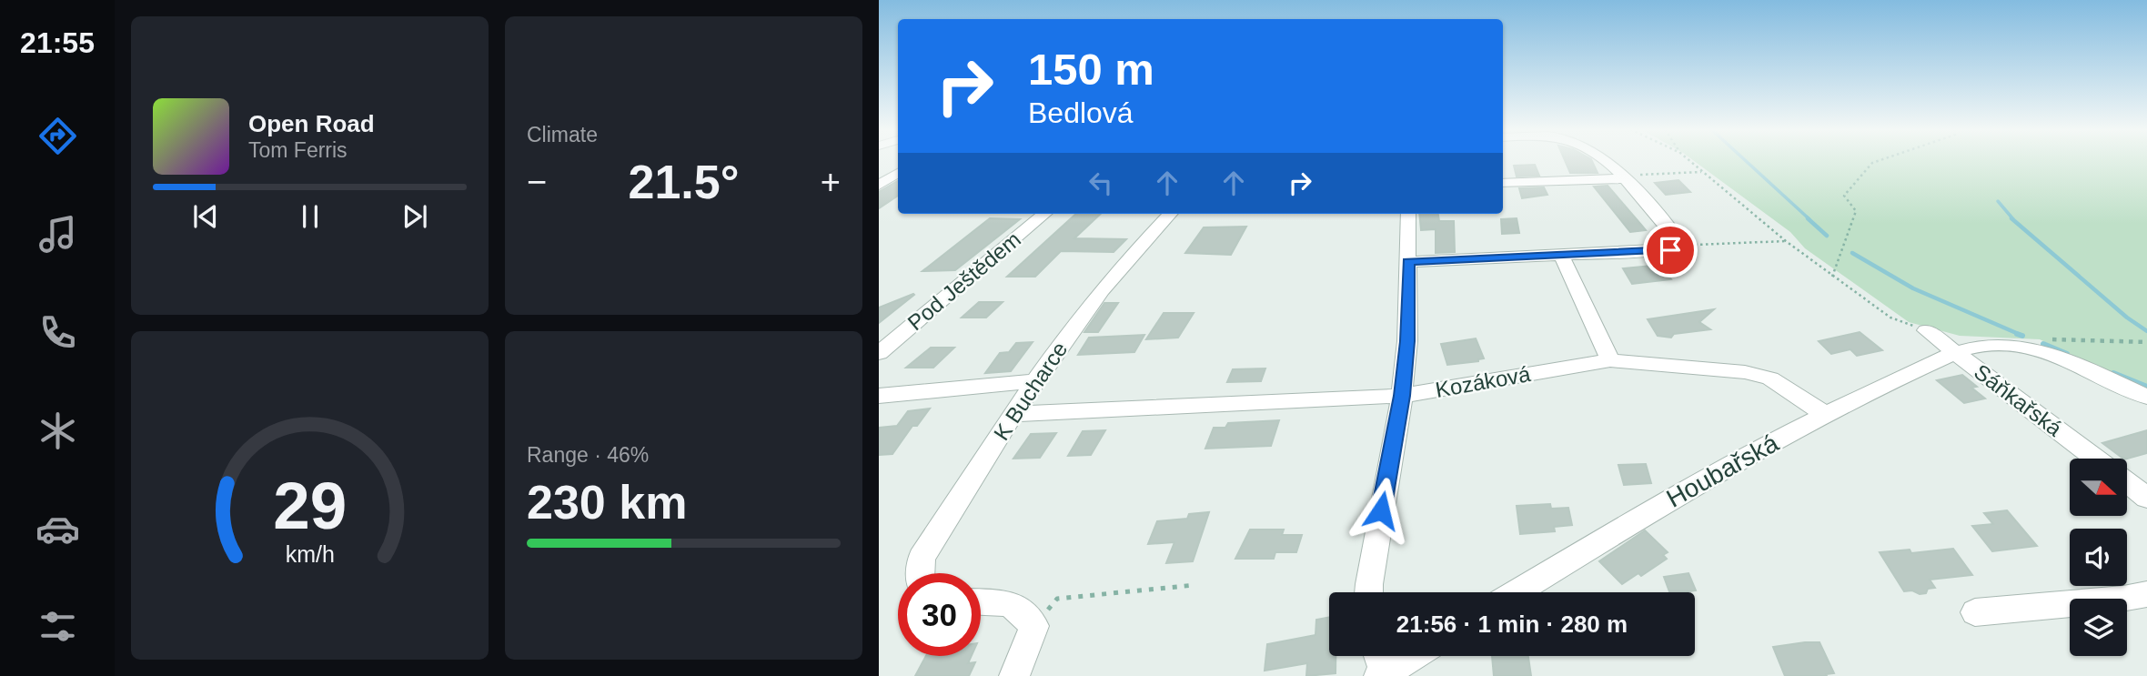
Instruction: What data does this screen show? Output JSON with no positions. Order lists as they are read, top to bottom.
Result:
{
  "streets": {
    "street": [
      "Pod Ještědem",
      "Kozáková",
      "K Bucharce",
      "Sáňkařská",
      "Houbařská"
    ]
  },
  "crossings": [
    ["Kozáková", "K Bucharce"],
    ["Kozáková", "Houbařská"],
    ["Sáňkařská", "Houbařská"]
  ],
  "north": "right",
  "page": {
    "tabs": "21:55",
    "tile": [
      "Climate",
      ["Range · 46%", "230 km"]
    ],
    "turn": ["150 m", "Bedlová"],
    "song": ["Open Road", "Tom Ferris"],
    "heat": ["−", "21.5°", "+"],
    "limit": "30",
    "trip": "21:56 · 1 min · 280 m",
    "gauge": ["29", "km/h"]
  }
}
